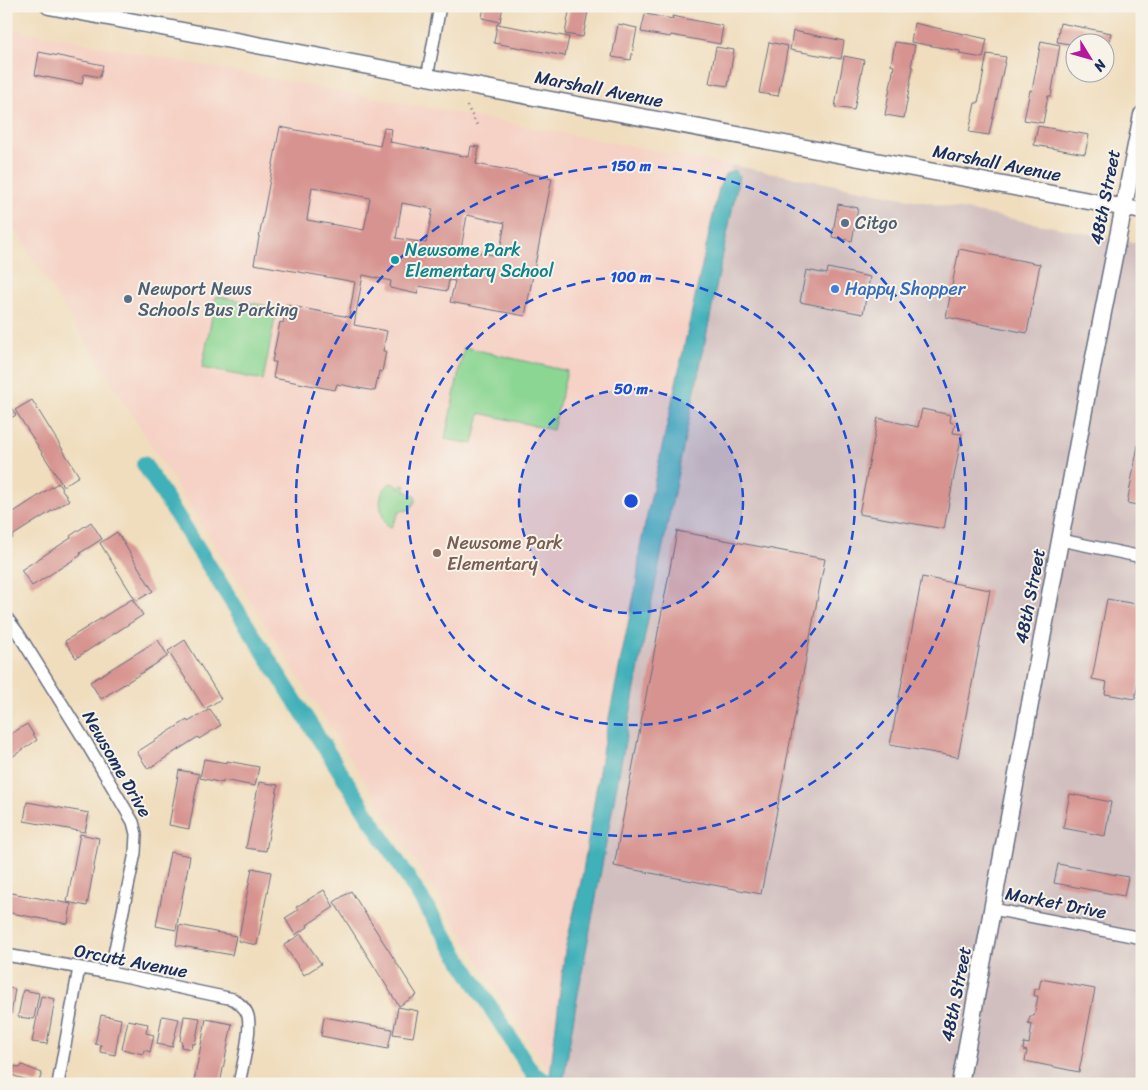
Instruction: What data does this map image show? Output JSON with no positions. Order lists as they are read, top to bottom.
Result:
{
  "streets": {
    "street": [
      "Marshall Avenue",
      "48th Street",
      "Newsome Drive",
      "Market Drive",
      "Orcutt Avenue"
    ]
  },
  "crossings": [
    ["Marshall Avenue", "48th Street"],
    ["48th Street", "Market Drive"],
    ["Newsome Drive", "Orcutt Avenue"]
  ],
  "places": [
    "Citgo",
    "Newsome Park Elementary School",
    "Happy Shopper",
    "Newport News Schools Bus Parking",
    "Newsome Park Elementary"
  ],
  "north": "bottom right",
  "rings": ["150 m", "100 m", "50 m"]
}
